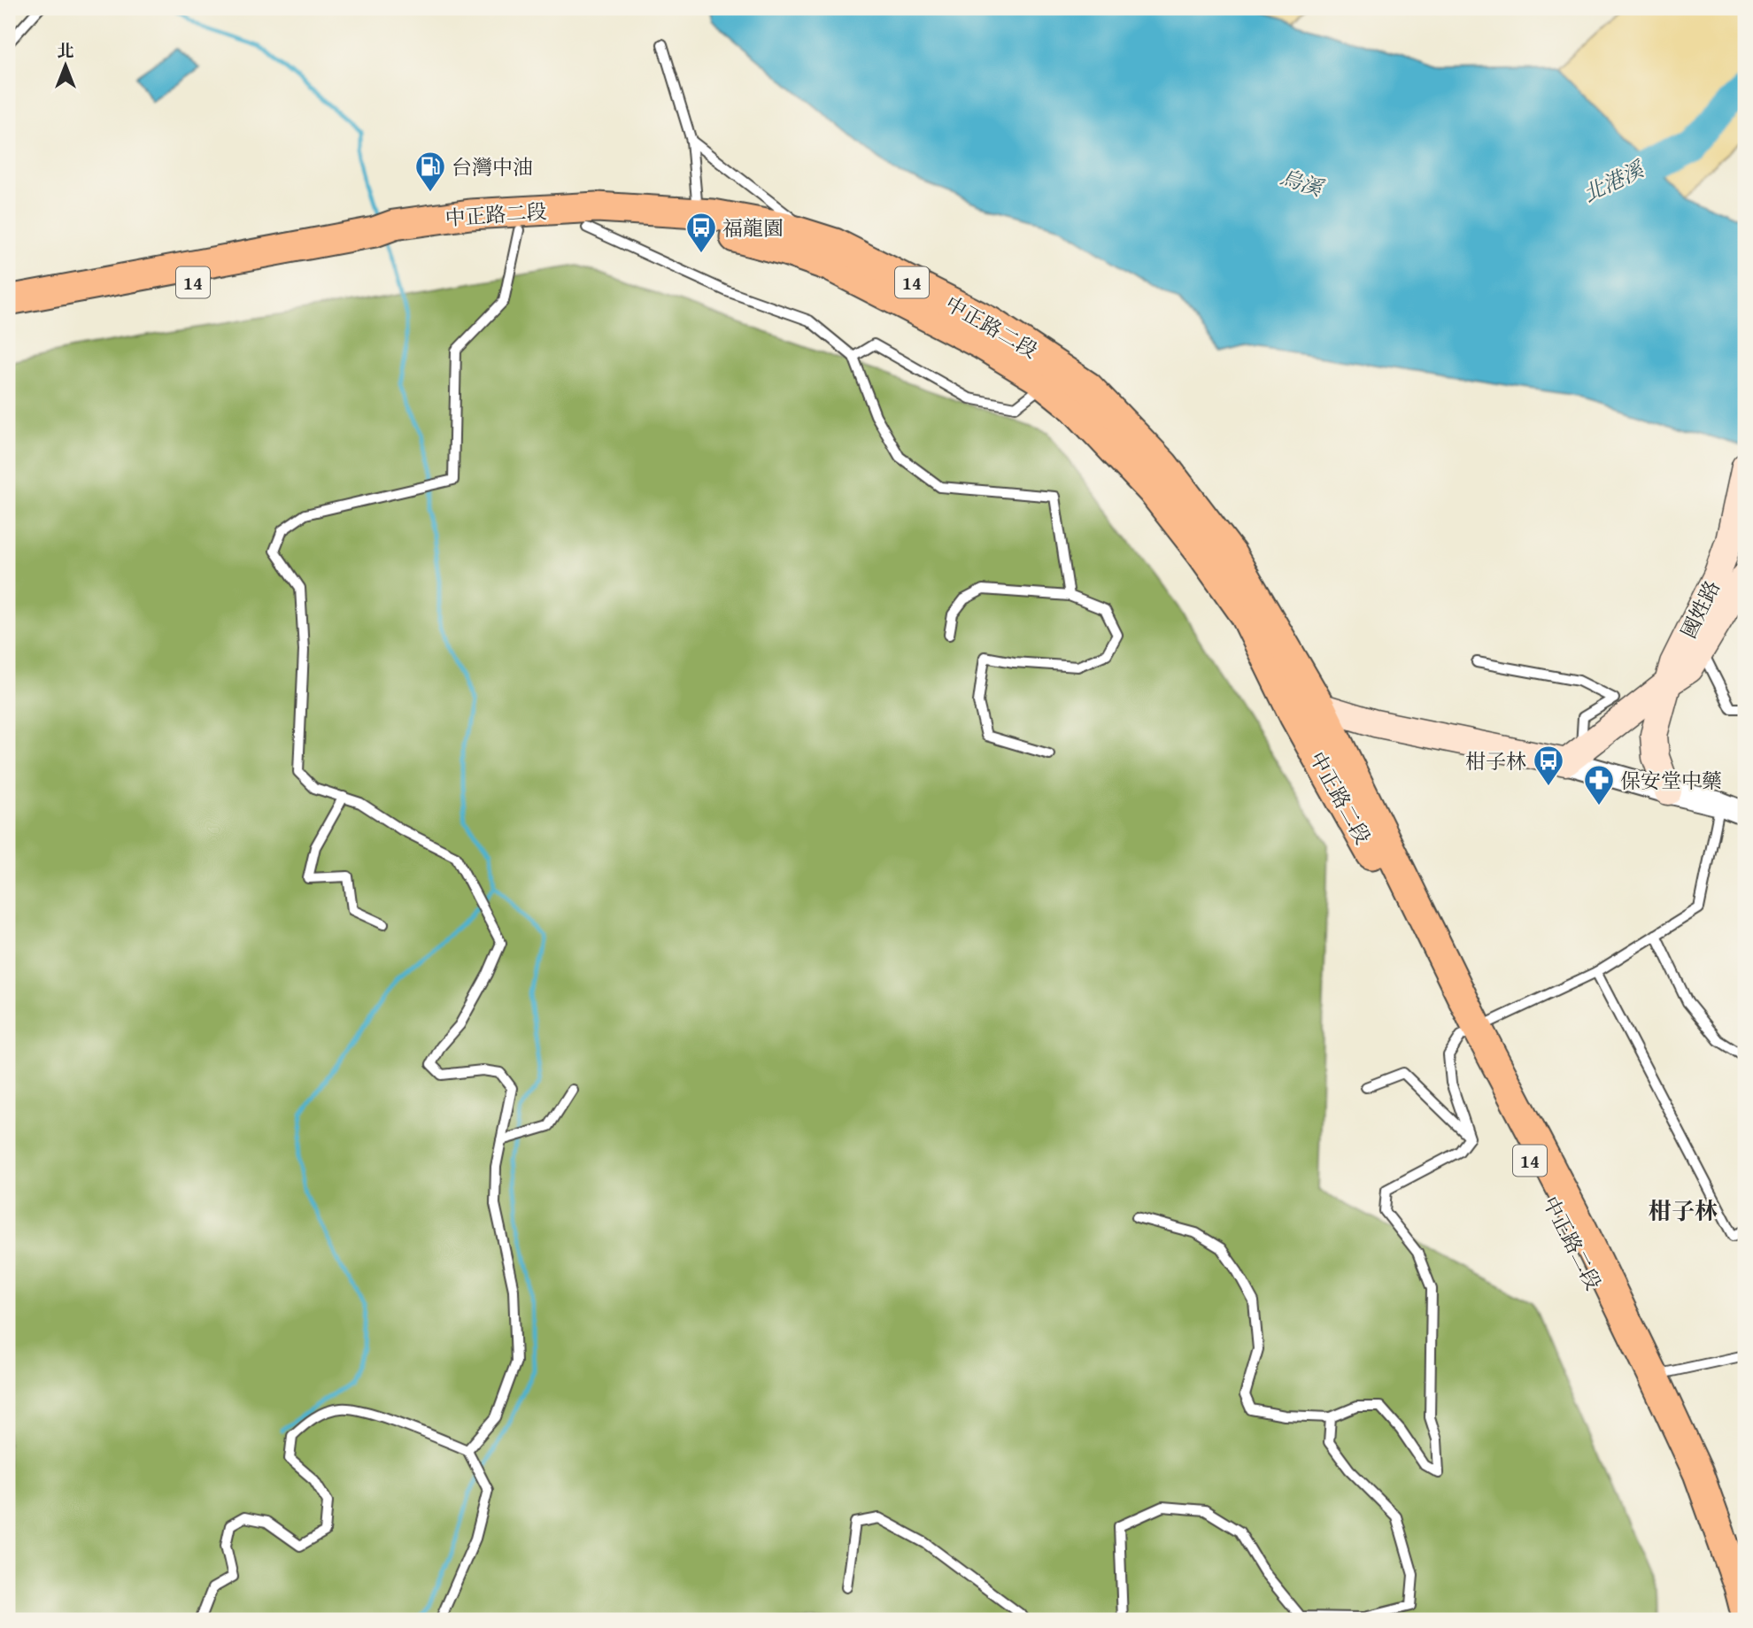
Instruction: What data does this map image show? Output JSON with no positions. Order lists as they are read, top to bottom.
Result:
{
  "streets": {
    "main road": ["中正路二段", "14", "國姓路"]
  },
  "districts": ["柑子林"],
  "water": ["北港溪", "烏溪"],
  "places": {
    "fuel station": ["台灣中油"],
    "bus stop": ["福龍園", "柑子林"],
    "pharmacy": ["保安堂中藥"]
  },
  "north": "top"
}
